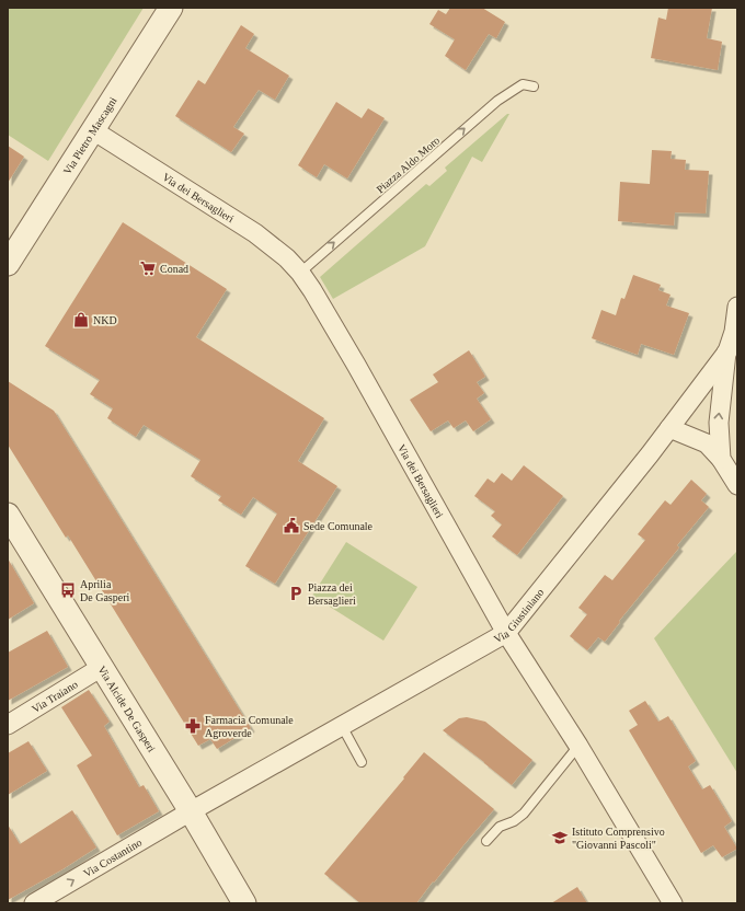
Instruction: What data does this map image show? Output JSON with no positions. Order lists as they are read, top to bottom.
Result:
{
  "streets": {
    "street": [
      "Via Pietro Mascagni",
      "Via dei Bersaglieri",
      "Via Giustiniano",
      "Via Traiano",
      "Via Alcide De Gasperi",
      "Via Costantino"
    ],
    "lane": ["Piazza Aldo Moro"]
  },
  "crossings": [
    ["Via Pietro Mascagni", "Via dei Bersaglieri"],
    ["Piazza Aldo Moro", "Via dei Bersaglieri"],
    ["Via dei Bersaglieri", "Via Giustiniano"],
    ["Via Giustiniano", "Via Alcide De Gasperi"],
    ["Via Giustiniano", "Via Costantino"],
    ["Via Traiano", "Via Alcide De Gasperi"],
    ["Via Alcide De Gasperi", "Via Costantino"]
  ],
  "one_way": ["Piazza Aldo Moro", "Via Costantino"],
  "places": {
    "supermarket": ["Conad"],
    "shop": ["NKD"],
    "public building": ["Sede Comunale"],
    "bus stop": ["Aprilia De Gasperi"],
    "parking": ["Piazza dei Bersaglieri"],
    "pharmacy": ["Farmacia Comunale Agroverde"],
    "school or university": ["Istituto Comprensivo \"Giovanni Pascoli\""]
  }
}
